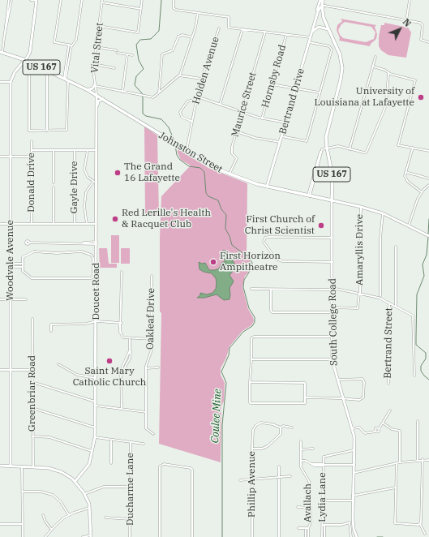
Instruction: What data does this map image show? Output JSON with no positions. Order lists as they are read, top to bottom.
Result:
{
  "streets": {
    "main road": ["US 167", "Bertrand Drive", "Johnston Street"],
    "street": [
      "Vital Street",
      "Holden Avenue",
      "Hornsby Road",
      "Maurice Street",
      "Donald Drive",
      "Gayle Drive",
      "Amaryllis Drive",
      "Woodvale Avenue",
      "Doucet Road",
      "Oakleaf Drive",
      "South College Road",
      "Bertrand Street",
      "Greenbriar Road",
      "Phillip Avenue",
      "Ducharme Lane",
      "Lydia Lane",
      "Avallach"
    ]
  },
  "crossings": [
    ["Vital Street", "Johnston Street"],
    ["Vital Street", "Doucet Road"],
    ["US 167", "Bertrand Drive"],
    ["US 167", "Johnston Street"],
    ["US 167", "South College Road"],
    ["Holden Avenue", "Johnston Street"],
    ["Bertrand Drive", "Johnston Street"],
    ["Maurice Street", "Johnston Street"],
    ["Johnston Street", "Amaryllis Drive"],
    ["Johnston Street", "Woodvale Avenue"],
    ["Johnston Street", "Doucet Road"],
    ["Johnston Street", "South College Road"],
    ["Amaryllis Drive", "South College Road"],
    ["South College Road", "Lydia Lane"]
  ],
  "water": ["Coulee Mine"],
  "places": [
    "University of Louisiana at Lafayette",
    "The Grand 16 Lafayette",
    "Red Lerille's Health & Racquet Club",
    "First Church of Christ Scientist",
    "First Horizon Ampitheatre",
    "Saint Mary Catholic Church"
  ],
  "north": "top right"
}
